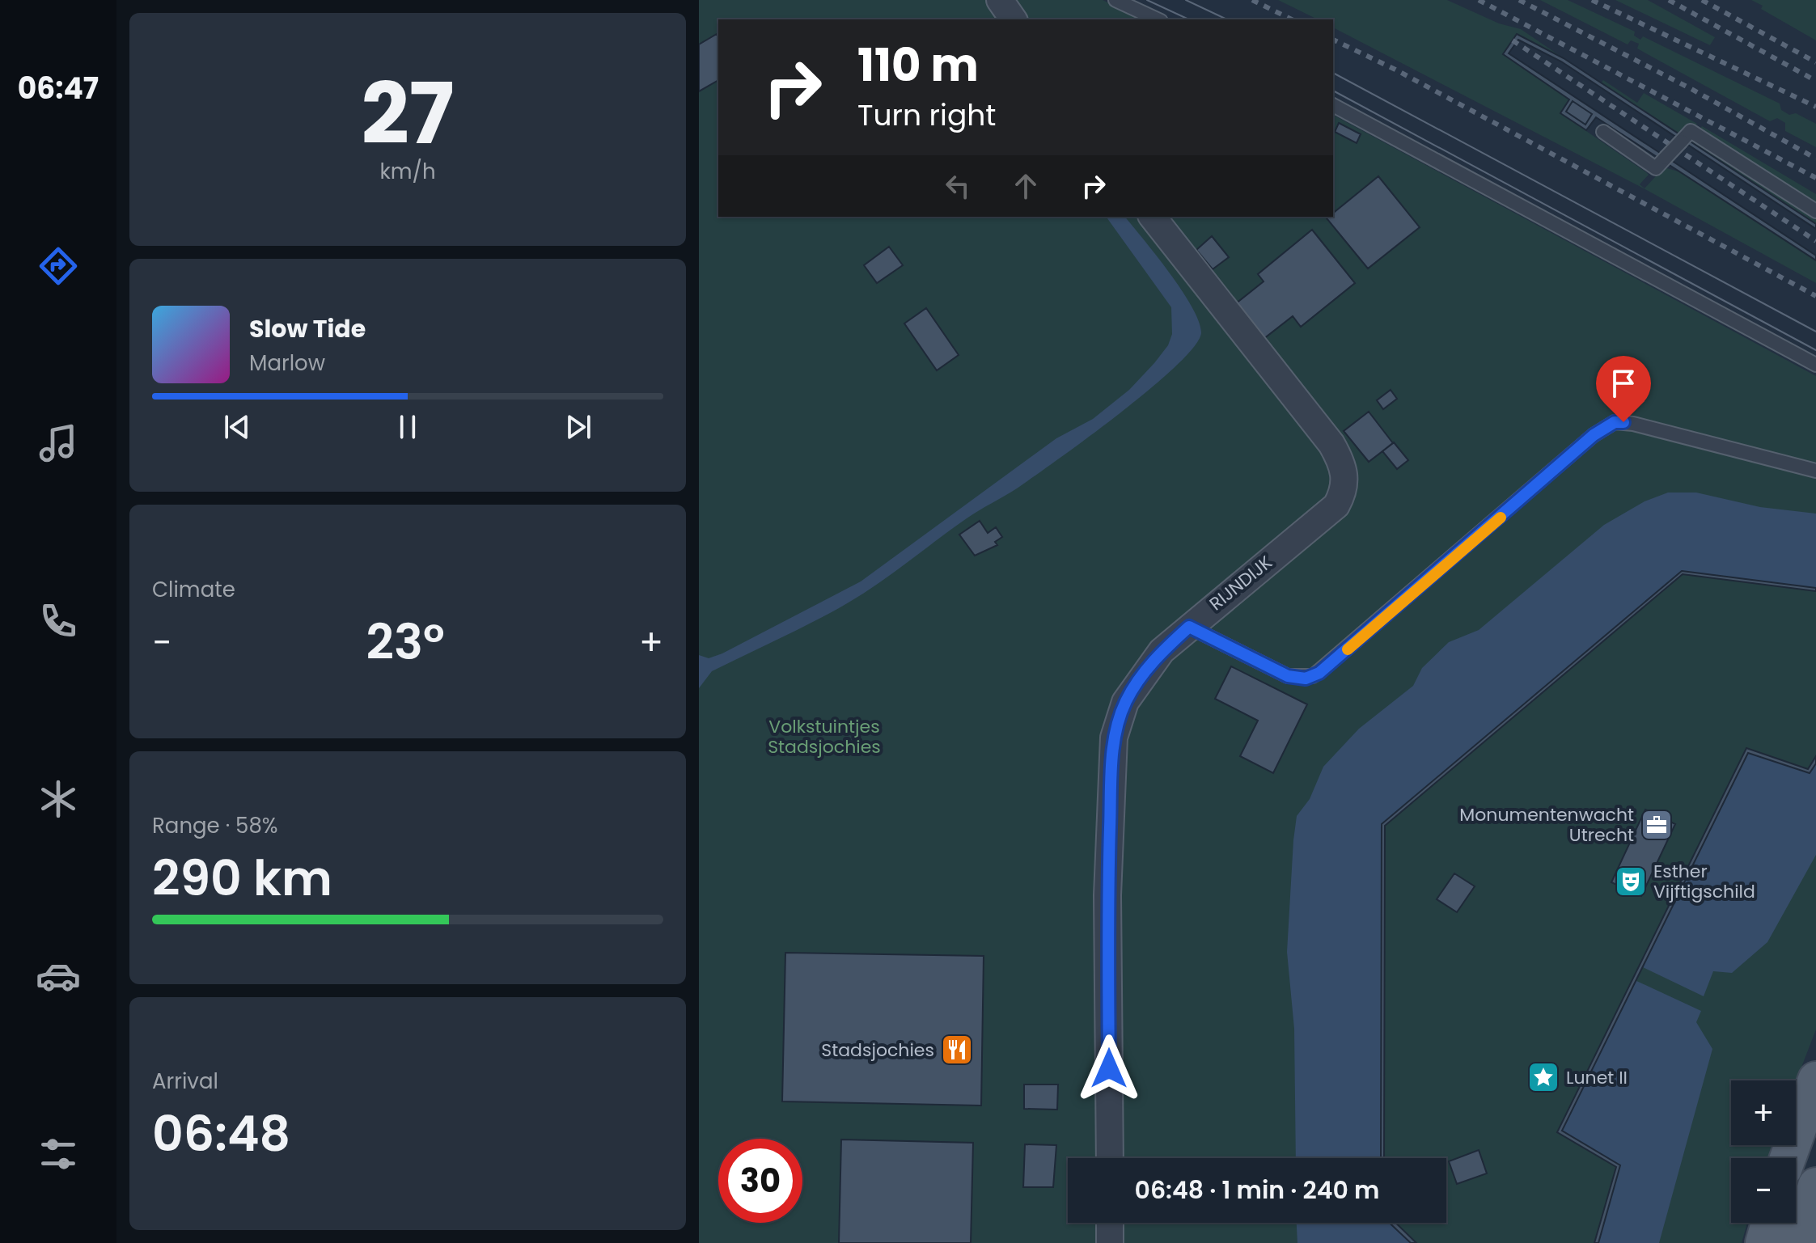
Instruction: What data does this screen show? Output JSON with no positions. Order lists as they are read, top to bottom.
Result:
{
  "streets": {
    "street": ["RIJNDIJK"]
  },
  "parks": ["Volkstuintjes Stadsjochies"],
  "places": {
    "office": ["Monumentenwacht Utrecht"],
    "theatre": ["Esther Vijftigschild"],
    "restaurant": ["Stadsjochies"],
    "place": ["Lunet II"]
  },
  "page": {
    "tabs": "06:47",
    "tile": [
      ["27", "km/h"],
      "Climate",
      ["Range · 58%", "290 km"],
      ["Arrival", "06:48"]
    ],
    "turn": ["110 m", "Turn right"],
    "song": ["Slow Tide", "Marlow"],
    "heat": ["−", "23°", "+"],
    "map_buttons": ["+", "−"],
    "limit": "30",
    "trip": "06:48 · 1 min · 240 m"
  }
}
